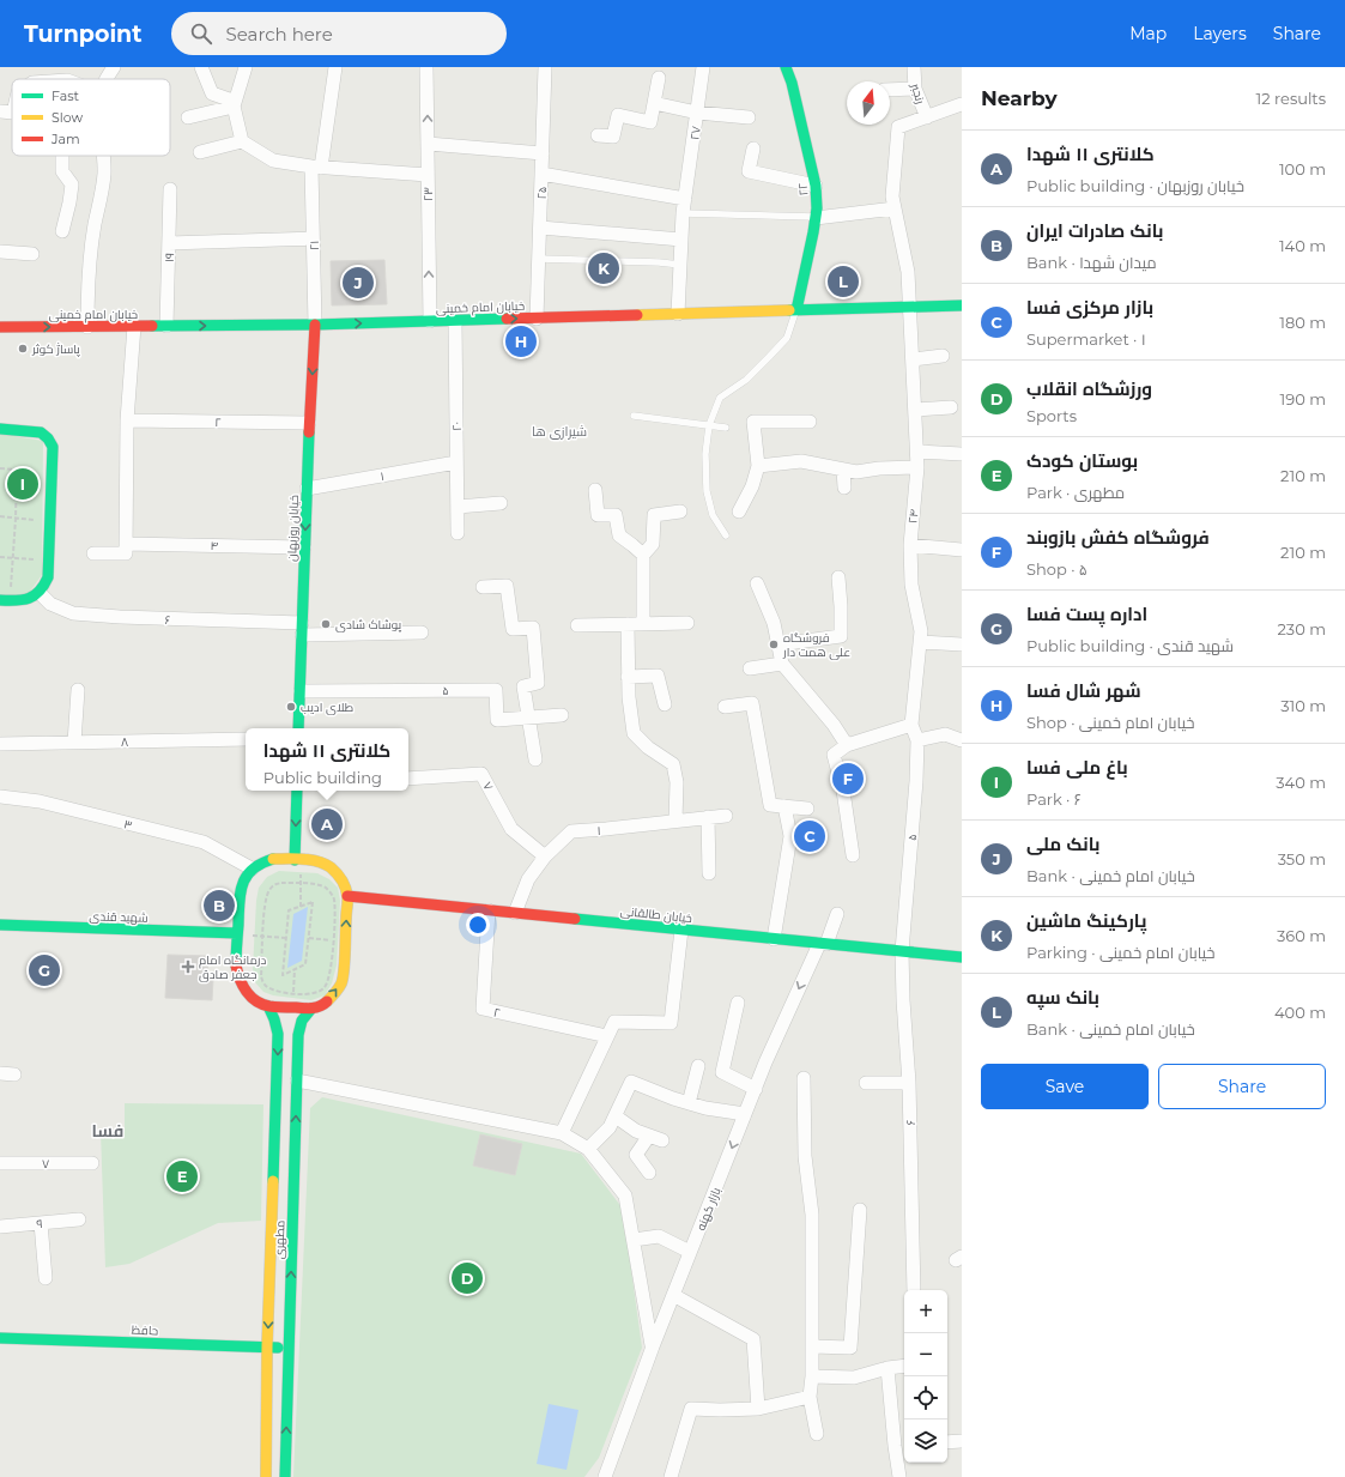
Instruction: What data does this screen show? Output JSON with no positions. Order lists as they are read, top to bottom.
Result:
{
  "streets": {
    "main road": [
      "۲۲",
      "خیابان امام خمینی",
      "خیابان روزبهان",
      "خیابان طالقانی",
      "شهید قندی",
      "مطهری",
      "حافظ"
    ],
    "street": [
      "رنجبر",
      "۲۷",
      "۲۵",
      "۲۳",
      "۲۱",
      "۱۹",
      "۲",
      "۲۰",
      "۱",
      "۲۴",
      "۴",
      "۶",
      "۵",
      "۸",
      "۷",
      "۳",
      "بازار کهنه",
      "۹"
    ]
  },
  "crossings": [
    ["رنجبر", "۲۴"],
    ["۲۲", "خیابان امام خمینی"],
    ["۲۵", "خیابان امام خمینی"],
    ["۲۳", "خیابان امام خمینی"],
    ["۲۱", "خیابان امام خمینی"],
    ["۲۱", "خیابان روزبهان"],
    ["۱۹", "خیابان امام خمینی"],
    ["خیابان امام خمینی", "۲۰"],
    ["خیابان امام خمینی", "۲۴"],
    ["خیابان امام خمینی", "خیابان روزبهان"],
    ["۲", "خیابان روزبهان"],
    ["۲", "خیابان طالقانی"],
    ["۲۰", "۱"],
    ["۱", "خیابان روزبهان"],
    ["۱", "۷"],
    ["۱", "خیابان طالقانی"],
    ["۲۴", "۵"],
    ["خیابان روزبهان", "۴"],
    ["خیابان روزبهان", "۶"],
    ["خیابان روزبهان", "۵"],
    ["۶", "۵"],
    ["۶", "خیابان طالقانی"],
    ["۵", "خیابان طالقانی"],
    ["خیابان طالقانی", "بازار کهنه"],
    ["مطهری", "حافظ"]
  ],
  "one_way": ["۲۳", "خیابان امام خمینی", "خیابان روزبهان"],
  "districts": ["شیرازی ها", "فسا"],
  "places": {
    "other": [
      "پاساژ کوثر",
      "پوشاک شادی",
      "فروشگاه علی همت دار",
      "طلای ادیب"
    ],
    "health": ["درمانگاه امام جعفر صادق"]
  },
  "legend": ["Fast", "Slow", "Jam"],
  "north": "top",
  "page": {
    "header": "Turnpoint",
    "search": "Search here",
    "nav": ["Map", "Layers", "Share"],
    "heading": ["Nearby", "12 results"],
    "list": [
      {
        "mark": "A",
        "name": "کلانتری ۱۱ شهدا",
        "note": "Public building · خیابان روزبهان",
        "value": "100 m"
      },
      {
        "mark": "B",
        "name": "بانک صادرات ایران",
        "note": "Bank · میدان شهدا",
        "value": "140 m"
      },
      {
        "mark": "C",
        "name": "بازار مرکزی فسا",
        "note": "Supermarket · ۱",
        "value": "180 m"
      },
      {
        "mark": "D",
        "name": "ورزشگاه انقلاب",
        "note": "Sports",
        "value": "190 m"
      },
      {
        "mark": "E",
        "name": "بوستان کودک",
        "note": "Park · مطهری",
        "value": "210 m"
      },
      {
        "mark": "F",
        "name": "فروشگاه کفش بازوبند",
        "note": "Shop · ۵",
        "value": "210 m"
      },
      {
        "mark": "G",
        "name": "اداره پست فسا",
        "note": "Public building · شهید قندی",
        "value": "230 m"
      },
      {
        "mark": "H",
        "name": "شهر شال فسا",
        "note": "Shop · خیابان امام خمینی",
        "value": "310 m"
      },
      {
        "mark": "I",
        "name": "باغ ملی فسا",
        "note": "Park · ۶",
        "value": "340 m"
      },
      {
        "mark": "J",
        "name": "بانک ملی",
        "note": "Bank · خیابان امام خمینی",
        "value": "350 m"
      },
      {
        "mark": "K",
        "name": "پارکینگ ماشین",
        "note": "Parking · خیابان امام خمینی",
        "value": "360 m"
      },
      {
        "mark": "L",
        "name": "بانک سپه",
        "note": "Bank · خیابان امام خمینی",
        "value": "400 m"
      }
    ],
    "pins": [
      "K",
      "L",
      "J",
      "H",
      "I",
      "F",
      "A",
      "C",
      "B",
      "G",
      "E",
      "D"
    ],
    "popup": ["کلانتری ۱۱ شهدا", "Public building"],
    "buttons": ["Save", "Share"],
    "map_buttons": ["+", "−"]
  }
}
